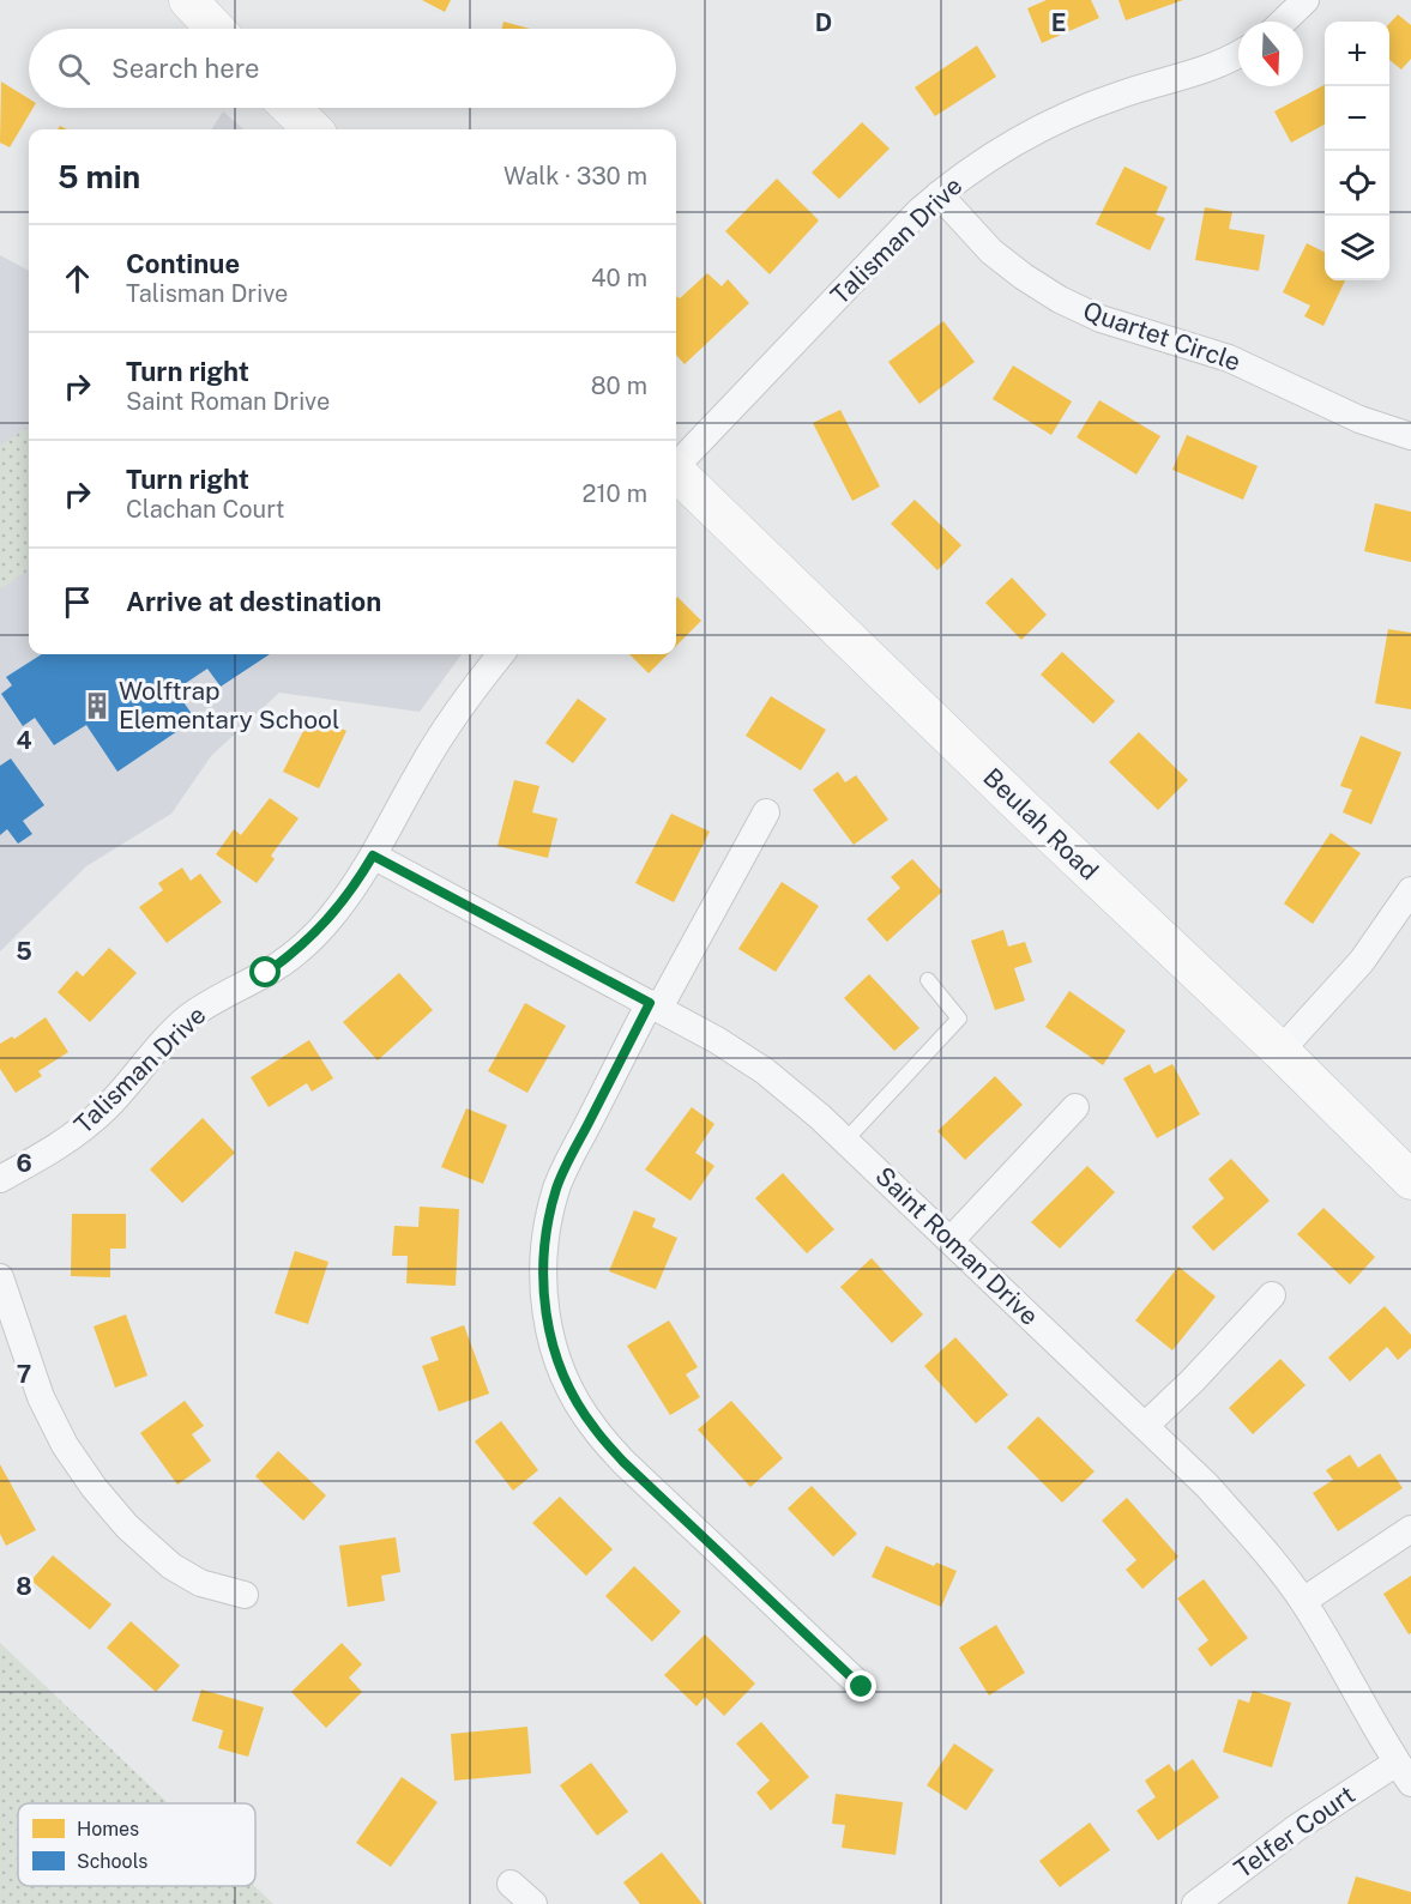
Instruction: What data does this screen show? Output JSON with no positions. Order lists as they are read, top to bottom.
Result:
{
  "streets": {
    "main road": ["Beulah Road"],
    "street": [
      "Talisman Drive",
      "Quartet Circle",
      "Saint Roman Drive",
      "Telfer Court"
    ]
  },
  "crossings": [
    ["Talisman Drive", "Quartet Circle"],
    ["Talisman Drive", "Saint Roman Drive"],
    ["Saint Roman Drive", "Telfer Court"]
  ],
  "places": {
    "building": ["Wolftrap Elementary School"]
  },
  "legend": ["Homes", "Schools"],
  "north": "bottom",
  "page": {
    "map_buttons": ["+", "−"],
    "search": "Search here",
    "heading": ["5 min", "Walk · 330 m"],
    "list": [
      ["Continue", "Talisman Drive", "40 m"],
      ["Turn right", "Saint Roman Drive", "80 m"],
      ["Turn right", "Clachan Court", "210 m"],
      "Arrive at destination"
    ]
  },
  "grid": {
    "columns": ["D", "E"],
    "rows": [
      "4",
      "5",
      "6",
      "7",
      "8"
    ]
  }
}
